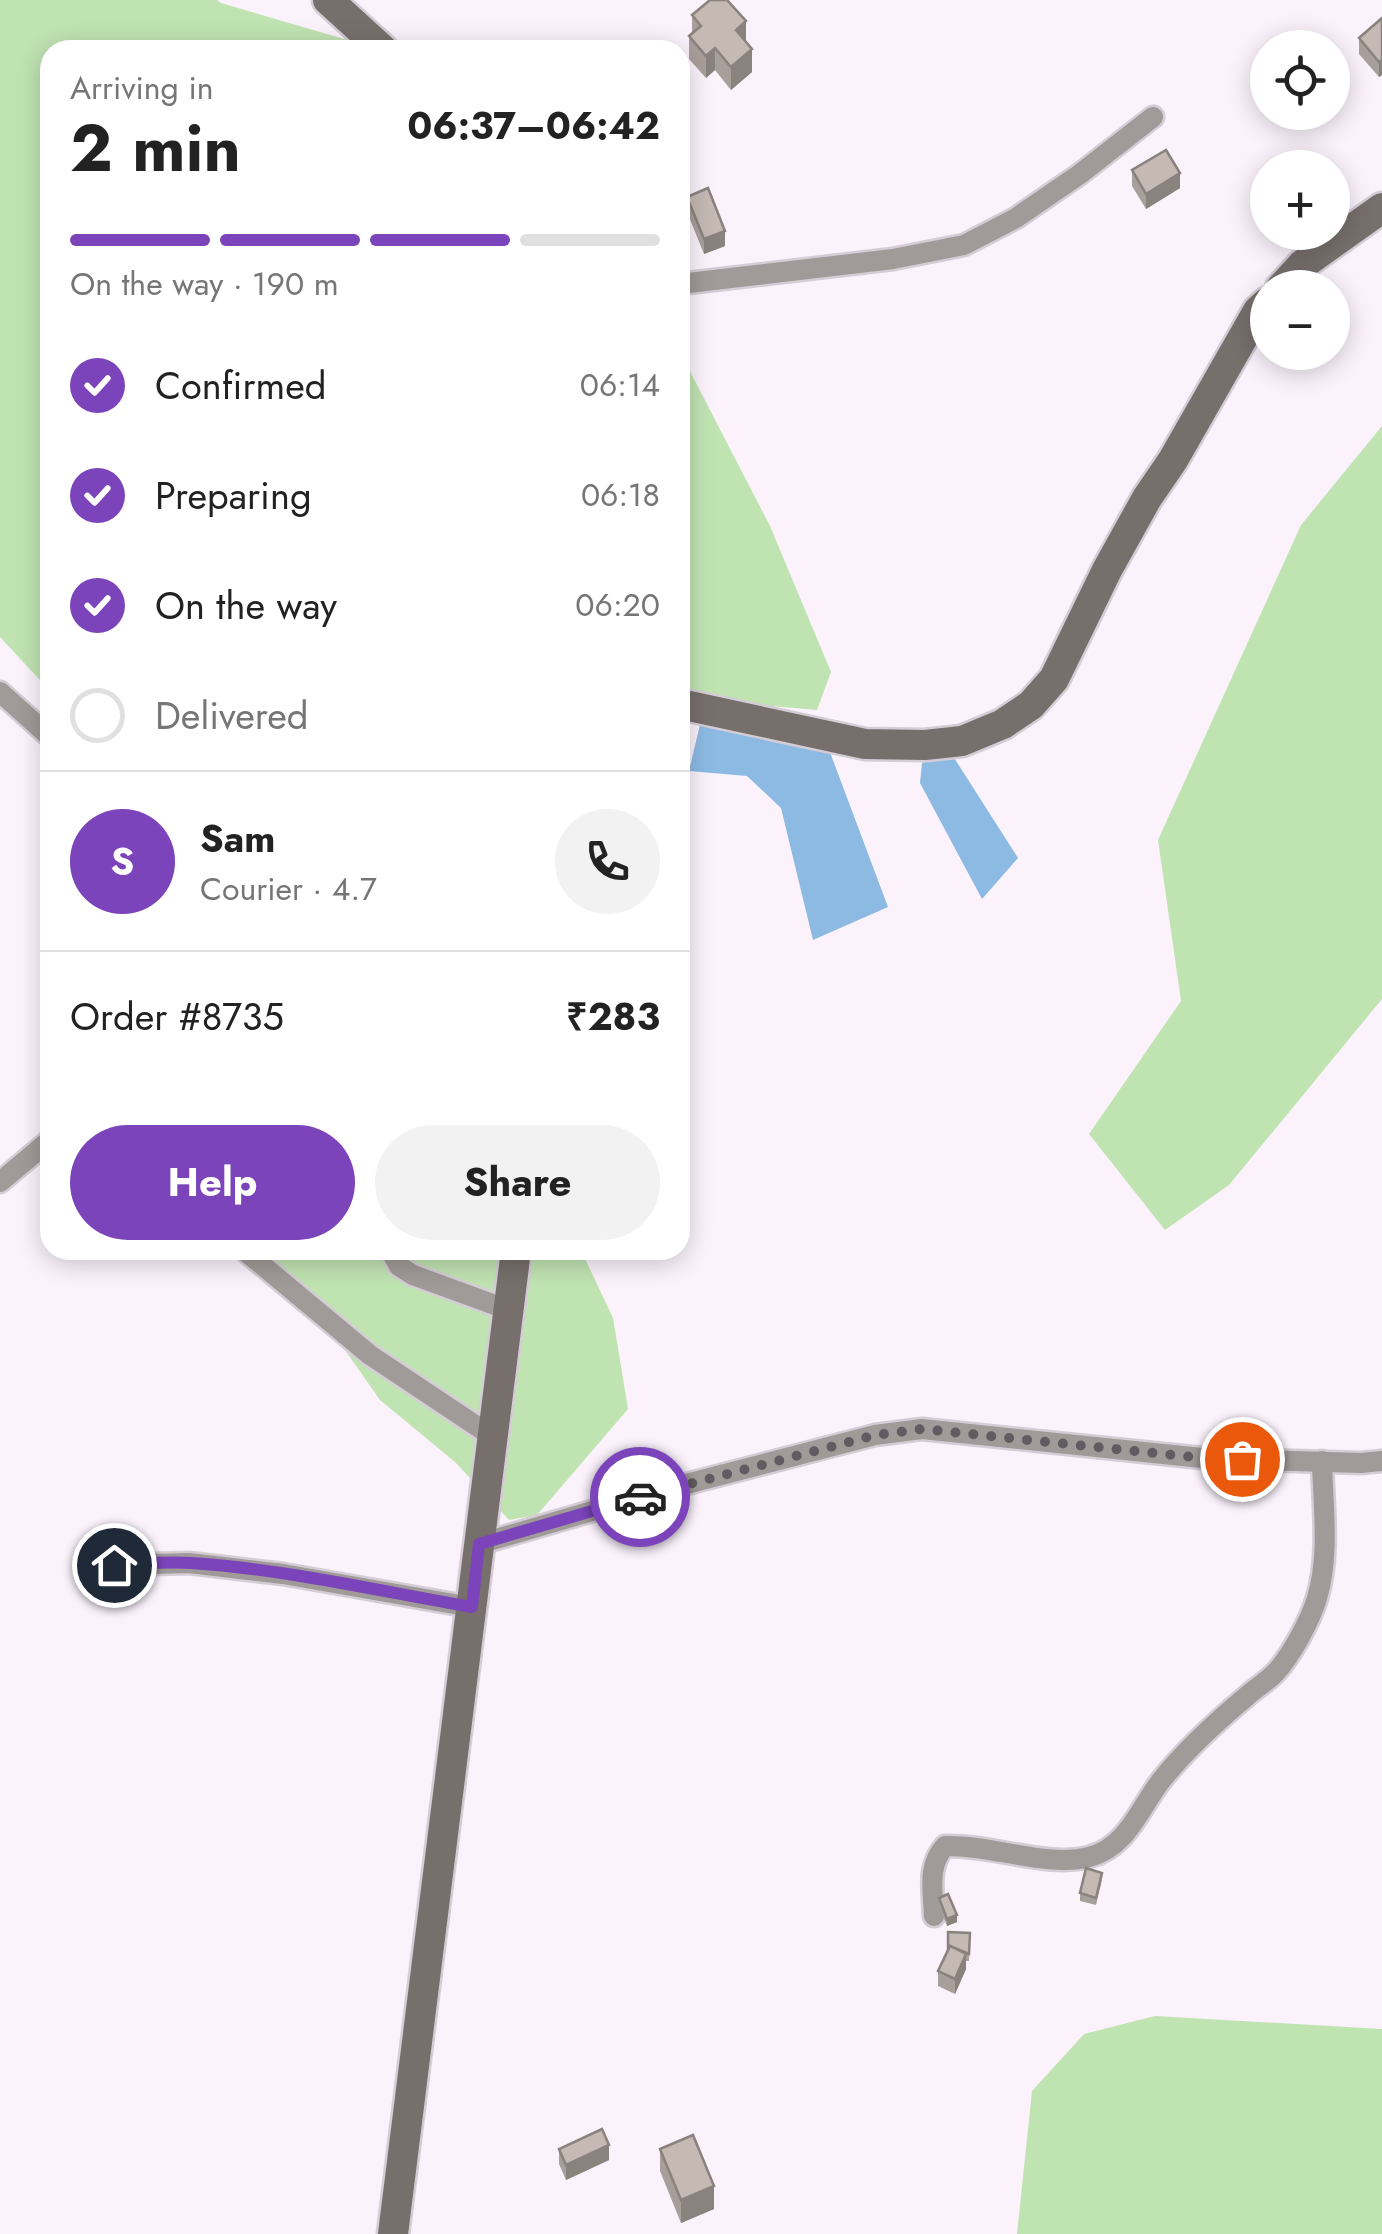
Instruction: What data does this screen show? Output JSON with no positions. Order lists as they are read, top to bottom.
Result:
{
  "page": {
    "map_buttons": ["+", "−"],
    "heading": ["2 min", "Arriving in", "06:37–06:42"],
    "panel": [
      "Sam",
      "Courier · 4.7",
      "Order #8735",
      "₹283"
    ],
    "bar": "On the way · 190 m",
    "list": [
      ["Confirmed", "06:14"],
      ["Preparing", "06:18"],
      ["On the way", "06:20"],
      "Delivered"
    ],
    "round": "S",
    "buttons": ["Help", "Share"]
  }
}
